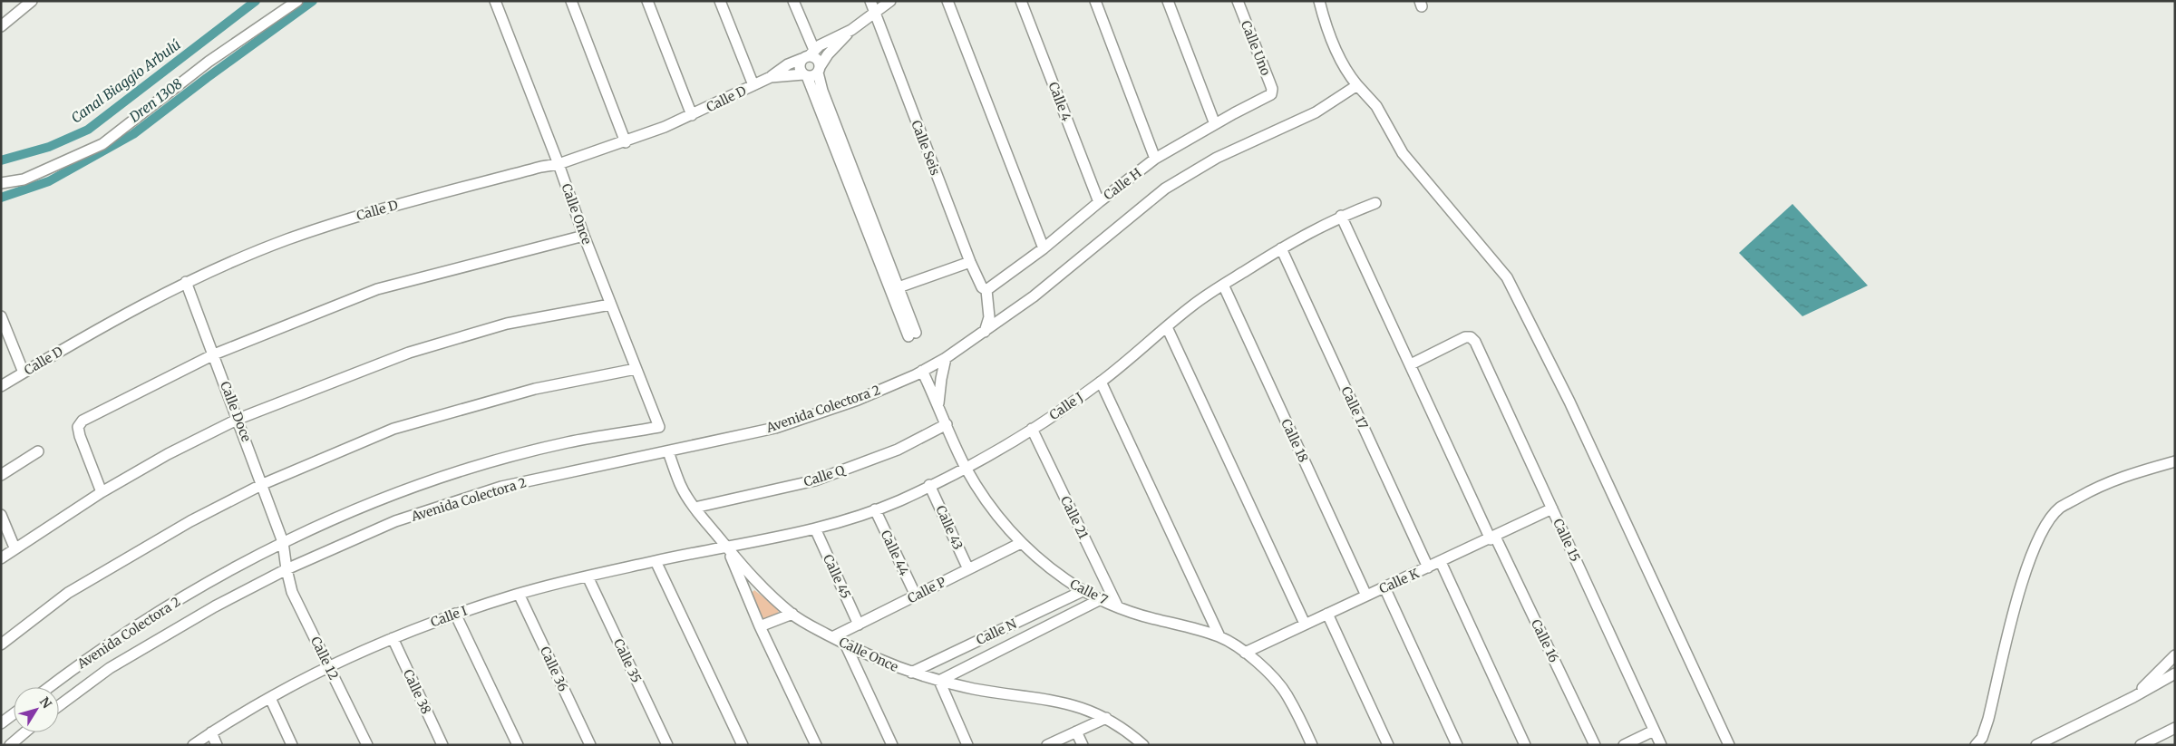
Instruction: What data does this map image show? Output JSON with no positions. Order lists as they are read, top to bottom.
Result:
{
  "streets": {
    "street": [
      "Calle Uno",
      "Calle D",
      "Calle 4",
      "Calle Seis",
      "Calle H",
      "Calle Once",
      "Calle J",
      "Calle 17",
      "Avenida Colectora 2",
      "Calle Doce",
      "Calle 18",
      "Calle Q",
      "Calle 21",
      "Calle 43",
      "Calle 15",
      "Calle 44",
      "Calle 45",
      "Calle K",
      "Calle P",
      "Calle 7",
      "Calle I",
      "Calle N",
      "Calle 16",
      "Calle 12",
      "Calle 35",
      "Calle 36",
      "Calle 38"
    ]
  },
  "crossings": [
    ["Calle Uno", "Calle H"],
    ["Calle D", "Calle Seis"],
    ["Calle D", "Calle Once"],
    ["Calle D", "Calle Doce"],
    ["Calle 4", "Calle H"],
    ["Calle Seis", "Calle H"],
    ["Calle Once", "Calle J"],
    ["Calle Once", "Avenida Colectora 2"],
    ["Calle Once", "Calle Q"],
    ["Calle Once", "Calle P"],
    ["Calle Once", "Calle I"],
    ["Calle Once", "Calle N"],
    ["Calle J", "Calle 17"],
    ["Calle J", "Calle 18"],
    ["Calle J", "Calle 21"],
    ["Calle J", "Calle 43"],
    ["Calle J", "Calle 44"],
    ["Calle J", "Calle 45"],
    ["Calle J", "Calle 7"],
    ["Calle J", "Calle I"],
    ["Calle J", "Calle 16"],
    ["Calle 17", "Calle K"],
    ["Avenida Colectora 2", "Calle Doce"],
    ["Avenida Colectora 2", "Calle 7"],
    ["Avenida Colectora 2", "Calle 12"],
    ["Calle Doce", "Calle 12"],
    ["Calle 18", "Calle K"],
    ["Calle Q", "Calle 7"],
    ["Calle 21", "Calle 7"],
    ["Calle 43", "Calle P"],
    ["Calle 15", "Calle K"],
    ["Calle 15", "Calle 16"],
    ["Calle 44", "Calle P"],
    ["Calle 45", "Calle P"],
    ["Calle K", "Calle 7"],
    ["Calle K", "Calle 16"],
    ["Calle P", "Calle 7"],
    ["Calle 7", "Calle N"],
    ["Calle I", "Calle 12"],
    ["Calle I", "Calle 35"],
    ["Calle I", "Calle 36"],
    ["Calle I", "Calle 38"]
  ],
  "water": ["Canal Biaggio Arbulú", "Dren 1308"],
  "north": "top right"
}
